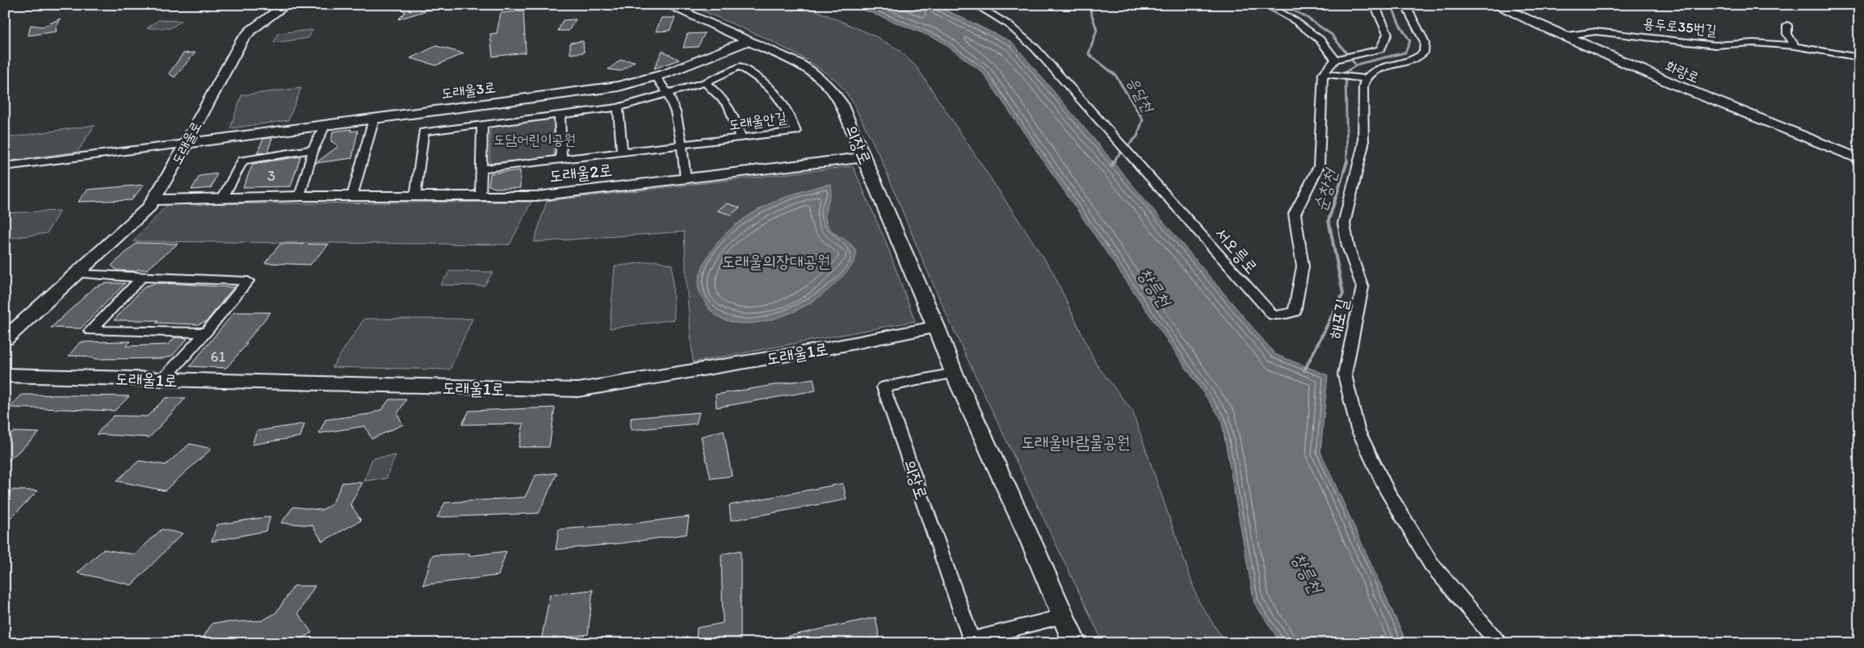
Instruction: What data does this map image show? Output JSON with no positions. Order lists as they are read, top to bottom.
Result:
{
  "streets": {
    "street": [
      "용두로35번길",
      "화랑로",
      "도래울3로",
      "도래울안길",
      "도래울로",
      "의장로",
      "도래울2로",
      "서오릉로",
      "해포길",
      "도래울1로"
    ]
  },
  "crossings": [
    ["용두로35번길", "화랑로"],
    ["도래울3로", "도래울로"],
    ["도래울3로", "의장로"],
    ["도래울안길", "도래울2로"],
    ["도래울로", "도래울2로"],
    ["의장로", "도래울2로"],
    ["의장로", "도래울1로"]
  ],
  "water": ["응달천", "순창천", "창릉천"],
  "parks": ["도담어린이공원", "도래울의장대공원", "도래울바람물공원"],
  "house_numbers": ["3", "61"]
}
